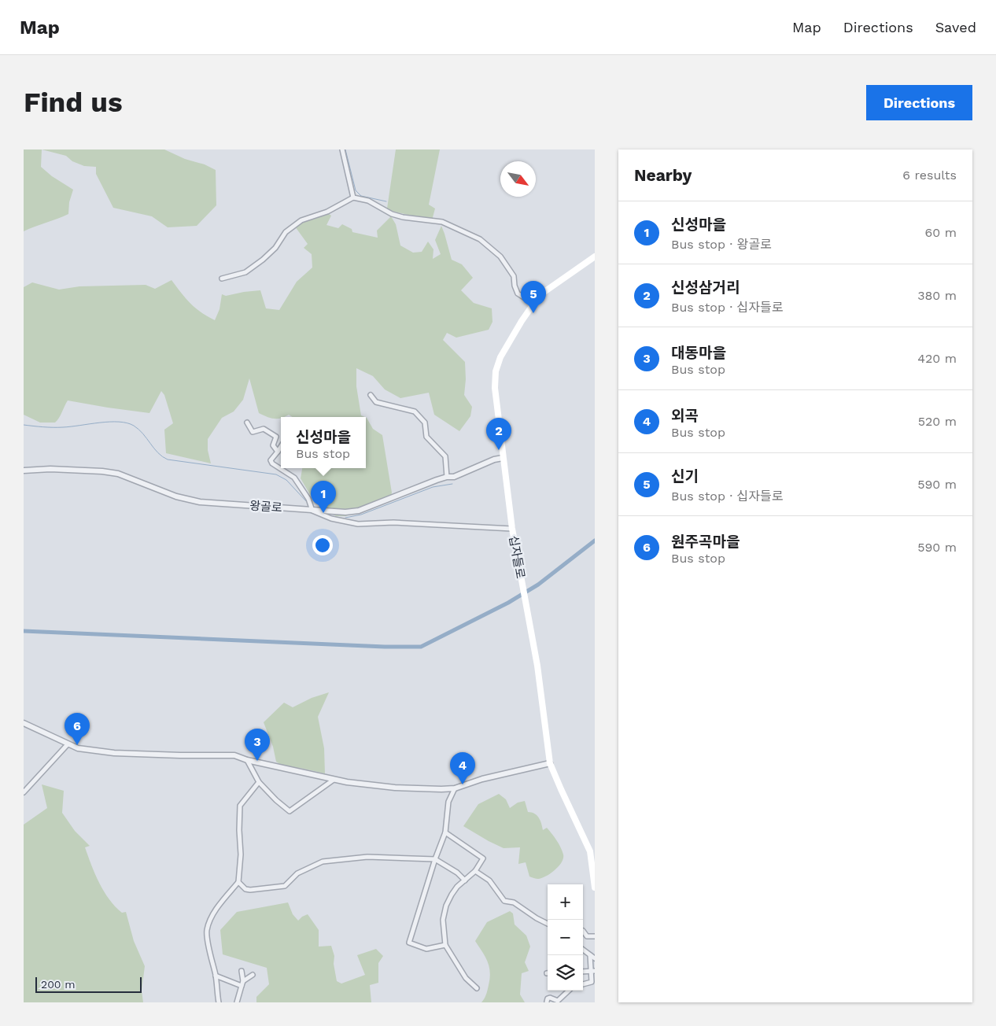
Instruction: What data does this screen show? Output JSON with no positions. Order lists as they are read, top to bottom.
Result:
{
  "streets": {
    "main road": ["십자들로"],
    "street": ["왕골로"]
  },
  "crossings": [
    ["왕골로", "십자들로"]
  ],
  "scale_bar": "200 m",
  "north": "bottom right",
  "page": {
    "header": "Map",
    "nav": ["Map", "Directions", "Saved"],
    "buttons": "Directions",
    "title": "Find us",
    "heading": ["Nearby", "6 results"],
    "list": [
      {
        "mark": "1",
        "name": "신성마을",
        "note": "Bus stop · 왕골로",
        "value": "60 m"
      },
      {
        "mark": "2",
        "name": "신성삼거리",
        "note": "Bus stop · 십자들로",
        "value": "380 m"
      },
      {
        "mark": "3",
        "name": "대동마을",
        "note": "Bus stop",
        "value": "420 m"
      },
      {
        "mark": "4",
        "name": "외곡",
        "note": "Bus stop",
        "value": "520 m"
      },
      {
        "mark": "5",
        "name": "신기",
        "note": "Bus stop · 십자들로",
        "value": "590 m"
      },
      {
        "mark": "6",
        "name": "원주곡마을",
        "note": "Bus stop",
        "value": "590 m"
      }
    ],
    "pins": [
      "5",
      "2",
      "1",
      "6",
      "3",
      "4"
    ],
    "popup": ["신성마을", "Bus stop"],
    "map_buttons": ["+", "−"],
    "scale": "200 m"
  }
}
